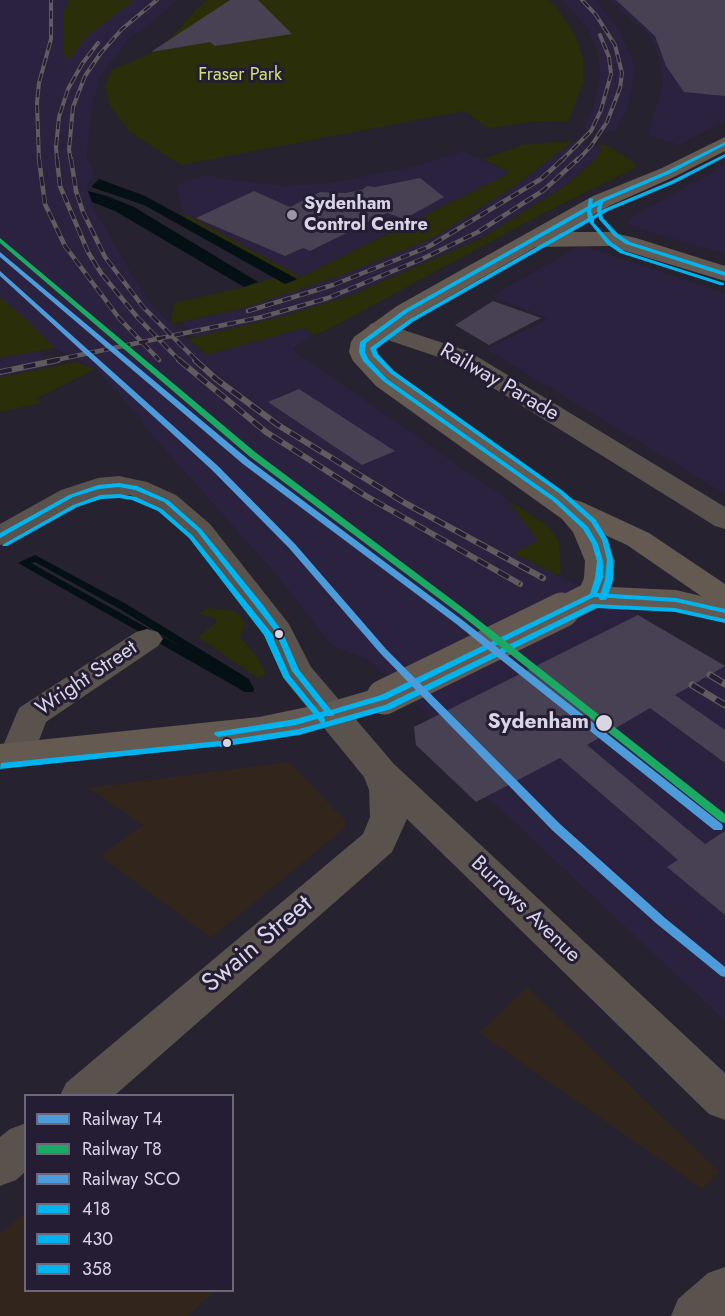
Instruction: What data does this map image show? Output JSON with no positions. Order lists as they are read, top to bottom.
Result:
{
  "streets": {
    "street": [
      "Railway Parade",
      "Wright Street",
      "Burrows Avenue",
      "Swain Street"
    ]
  },
  "crossings": [
    ["Burrows Avenue", "Swain Street"]
  ],
  "parks": ["Fraser Park"],
  "places": ["Sydenham Control Centre", "Sydenham"],
  "lines": [
    "transit line 418",
    "transit line 430",
    "rail line T8",
    "rail line SCO",
    "rail line T4",
    "transit line 358"
  ],
  "legend": [
    "Railway T4",
    "Railway T8",
    "Railway SCO",
    "418",
    "430",
    "358"
  ]
}
